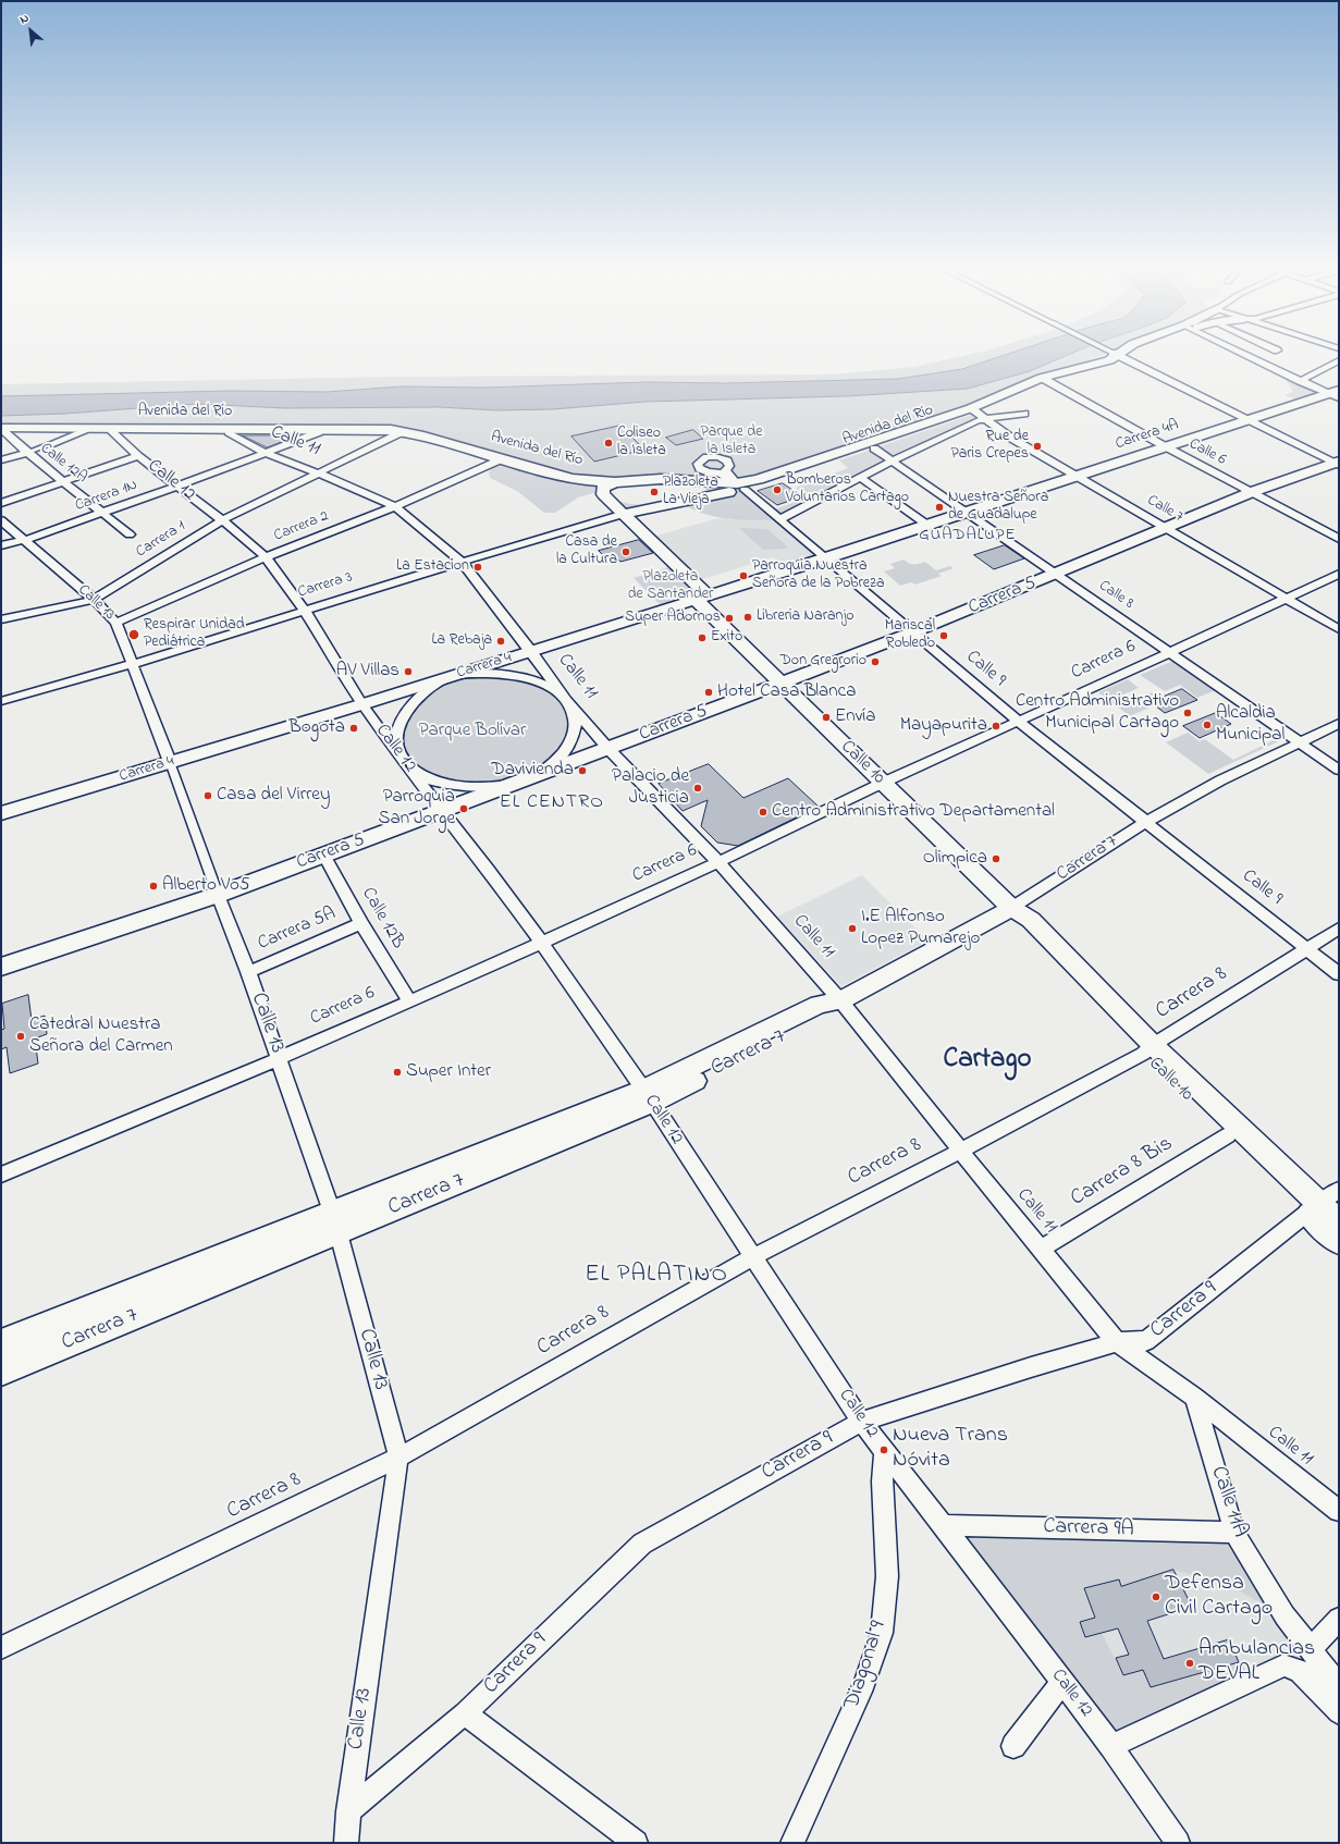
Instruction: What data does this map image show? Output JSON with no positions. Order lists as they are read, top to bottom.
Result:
{
  "streets": {
    "main road": [
      "Avenida del Río",
      "Carrera 4A",
      "Carrera 3",
      "Carrera 5",
      "Carrera 4",
      "Calle 10",
      "Carrera 7"
    ],
    "street": [
      "Calle 11",
      "Calle 6",
      "Calle 12A",
      "Calle 12",
      "Carrera 1N",
      "Calle 7",
      "Carrera 2",
      "Carrera 1",
      "Calle 8",
      "Calle 13",
      "Carrera 6",
      "Calle 9",
      "Calle 12B",
      "Carrera 5A",
      "Carrera 8",
      "Carrera 8 Bis",
      "Carrera 9",
      "Calle 11A",
      "Carrera 9A",
      "Diagonal 9"
    ]
  },
  "crossings": [
    ["Avenida del Río", "Calle 11"],
    ["Avenida del Río", "Calle 6"],
    ["Avenida del Río", "Calle 12A"],
    ["Avenida del Río", "Calle 12"],
    ["Avenida del Río", "Carrera 1N"],
    ["Avenida del Río", "Calle 7"],
    ["Avenida del Río", "Carrera 2"],
    ["Avenida del Río", "Carrera 1"],
    ["Avenida del Río", "Carrera 3"],
    ["Avenida del Río", "Calle 8"],
    ["Avenida del Río", "Calle 9"],
    ["Avenida del Río", "Calle 10"],
    ["Carrera 4A", "Calle 6"],
    ["Carrera 4A", "Calle 7"],
    ["Carrera 4A", "Calle 8"],
    ["Carrera 4A", "Carrera 4"],
    ["Calle 11", "Calle 12"],
    ["Calle 11", "Carrera 1N"],
    ["Calle 11", "Carrera 2"],
    ["Calle 11", "Carrera 1"],
    ["Calle 11", "Carrera 3"],
    ["Calle 11", "Carrera 5"],
    ["Calle 11", "Carrera 6"],
    ["Calle 11", "Carrera 4"],
    ["Calle 11", "Carrera 7"],
    ["Calle 11", "Carrera 8"],
    ["Calle 11", "Carrera 8 Bis"],
    ["Calle 11", "Carrera 9"],
    ["Calle 11", "Calle 11A"],
    ["Calle 6", "Carrera 5"],
    ["Calle 12A", "Carrera 1N"],
    ["Calle 12", "Carrera 1N"],
    ["Calle 12", "Carrera 2"],
    ["Calle 12", "Carrera 1"],
    ["Calle 12", "Carrera 3"],
    ["Calle 12", "Carrera 5"],
    ["Calle 12", "Carrera 6"],
    ["Calle 12", "Carrera 4"],
    ["Calle 12", "Carrera 7"],
    ["Calle 12", "Carrera 8"],
    ["Calle 12", "Carrera 9"],
    ["Calle 12", "Carrera 9A"],
    ["Calle 12", "Diagonal 9"],
    ["Carrera 1N", "Calle 13"],
    ["Calle 7", "Carrera 5"],
    ["Calle 7", "Carrera 6"],
    ["Carrera 2", "Calle 13"],
    ["Carrera 1", "Calle 13"],
    ["Carrera 3", "Calle 13"],
    ["Carrera 3", "Calle 10"],
    ["Calle 8", "Carrera 5"],
    ["Calle 8", "Carrera 6"],
    ["Calle 8", "Carrera 4"],
    ["Calle 8", "Carrera 7"],
    ["Carrera 5", "Calle 13"],
    ["Carrera 5", "Carrera 4"],
    ["Carrera 5", "Calle 9"],
    ["Carrera 5", "Calle 10"],
    ["Carrera 5", "Calle 12B"],
    ["Calle 13", "Carrera 6"],
    ["Calle 13", "Carrera 4"],
    ["Calle 13", "Carrera 7"],
    ["Calle 13", "Carrera 5A"],
    ["Calle 13", "Carrera 8"],
    ["Calle 13", "Carrera 9"],
    ["Carrera 6", "Calle 9"],
    ["Carrera 6", "Calle 10"],
    ["Carrera 6", "Calle 12B"],
    ["Carrera 4", "Calle 9"],
    ["Carrera 4", "Calle 10"],
    ["Calle 9", "Carrera 7"],
    ["Calle 9", "Carrera 8"],
    ["Calle 10", "Carrera 7"],
    ["Calle 10", "Carrera 8"],
    ["Calle 10", "Carrera 8 Bis"],
    ["Calle 10", "Carrera 9"],
    ["Calle 12B", "Carrera 5A"],
    ["Calle 11A", "Carrera 9A"]
  ],
  "districts": [
    "GUADALUPE",
    "EL CENTRO",
    "Cartago",
    "EL PALATINO"
  ],
  "parks": ["Parque de la Isleta", "Plazoleta de Santander", "Parque Bolívar"],
  "places": [
    "Coliseo la Isleta",
    "Rue de Paris Crepes",
    "Bomberos Voluntarios Cartago",
    "Plazoleta La Vieja",
    "Nuestra Señora de Guadalupe",
    "Casa de la Cultura",
    "La Estacion",
    "Parroquia Nuestra Señora de la Pobreza",
    "Libreria Naranjo",
    "Super Adornos",
    "Respirar Unidad Pediátrica",
    "Mariscal Robledo",
    "Exito",
    "La Rebaja",
    "Don Gregrorio",
    "AV Villas",
    "Hotel Casa Blanca",
    "Centro Administrativo Municipal Cartago",
    "Envía",
    "Alcaldia Municipal",
    "Mayapurita",
    "Bogota",
    "Davivienda",
    "Palacio de Justicia",
    "Casa del Virrey",
    "Parroquia San Jorge",
    "Centro Administrativo Departamental",
    "Olimpica",
    "Alberto Vo5",
    "I.E Alfonso Lopez Pumarejo",
    "Catedral Nuestra Señora del Carmen",
    "Super Inter",
    "Nueva Trans Nóvita",
    "Defensa Civil Cartago",
    "Ambulancias DEVAL"
  ],
  "north": "top left"
}
